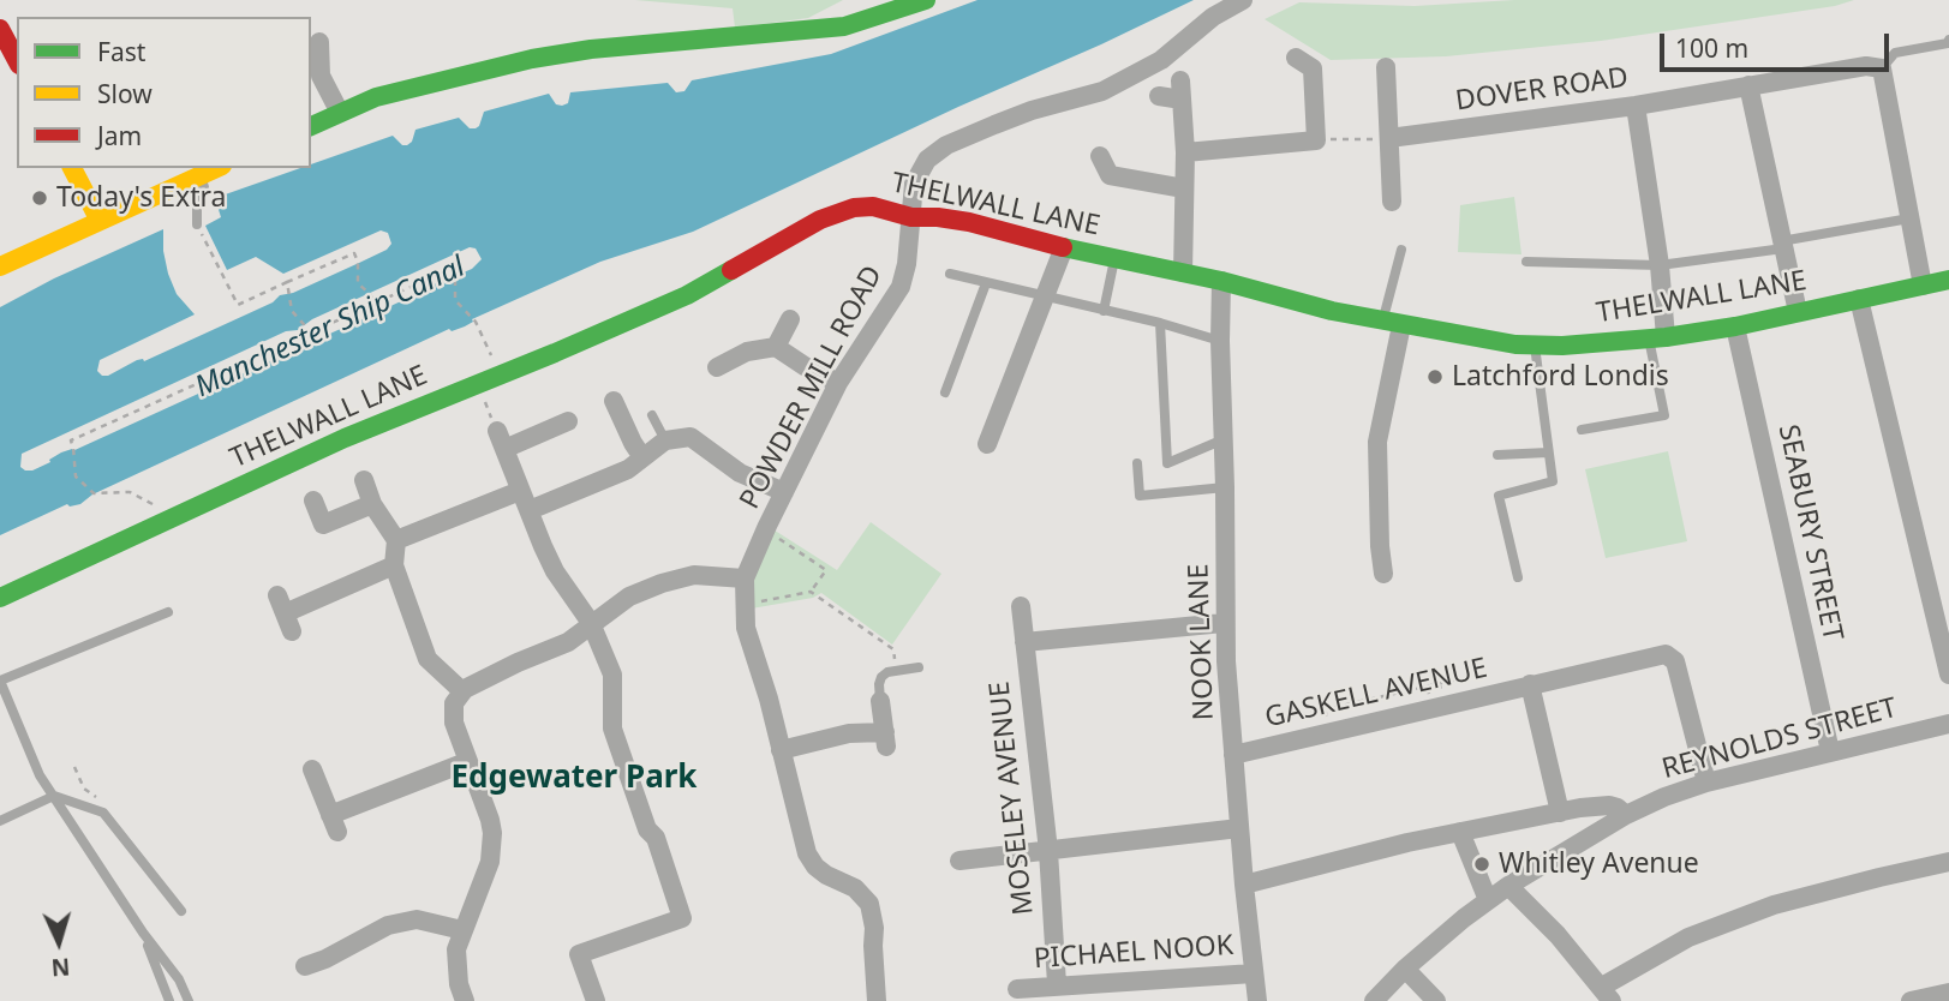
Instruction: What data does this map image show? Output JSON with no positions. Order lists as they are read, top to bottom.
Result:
{
  "streets": {
    "street": [
      "DOVER ROAD",
      "THELWALL LANE",
      "POWDER MILL ROAD",
      "SEABURY STREET",
      "NOOK LANE",
      "GASKELL AVENUE",
      "REYNOLDS STREET",
      "MOSELEY AVENUE",
      "PICHAEL NOOK"
    ]
  },
  "crossings": [
    ["THELWALL LANE", "POWDER MILL ROAD"],
    ["THELWALL LANE", "SEABURY STREET"],
    ["THELWALL LANE", "NOOK LANE"],
    ["SEABURY STREET", "REYNOLDS STREET"],
    ["NOOK LANE", "GASKELL AVENUE"],
    ["NOOK LANE", "PICHAEL NOOK"],
    ["GASKELL AVENUE", "REYNOLDS STREET"],
    ["MOSELEY AVENUE", "PICHAEL NOOK"]
  ],
  "districts": ["Edgewater Park"],
  "water": ["Manchester Ship Canal"],
  "places": ["Today's Extra", "Latchford Londis", "Whitley Avenue"],
  "legend": ["Fast", "Slow", "Jam"],
  "scale_bar": "100 m",
  "north": "bottom"
}
